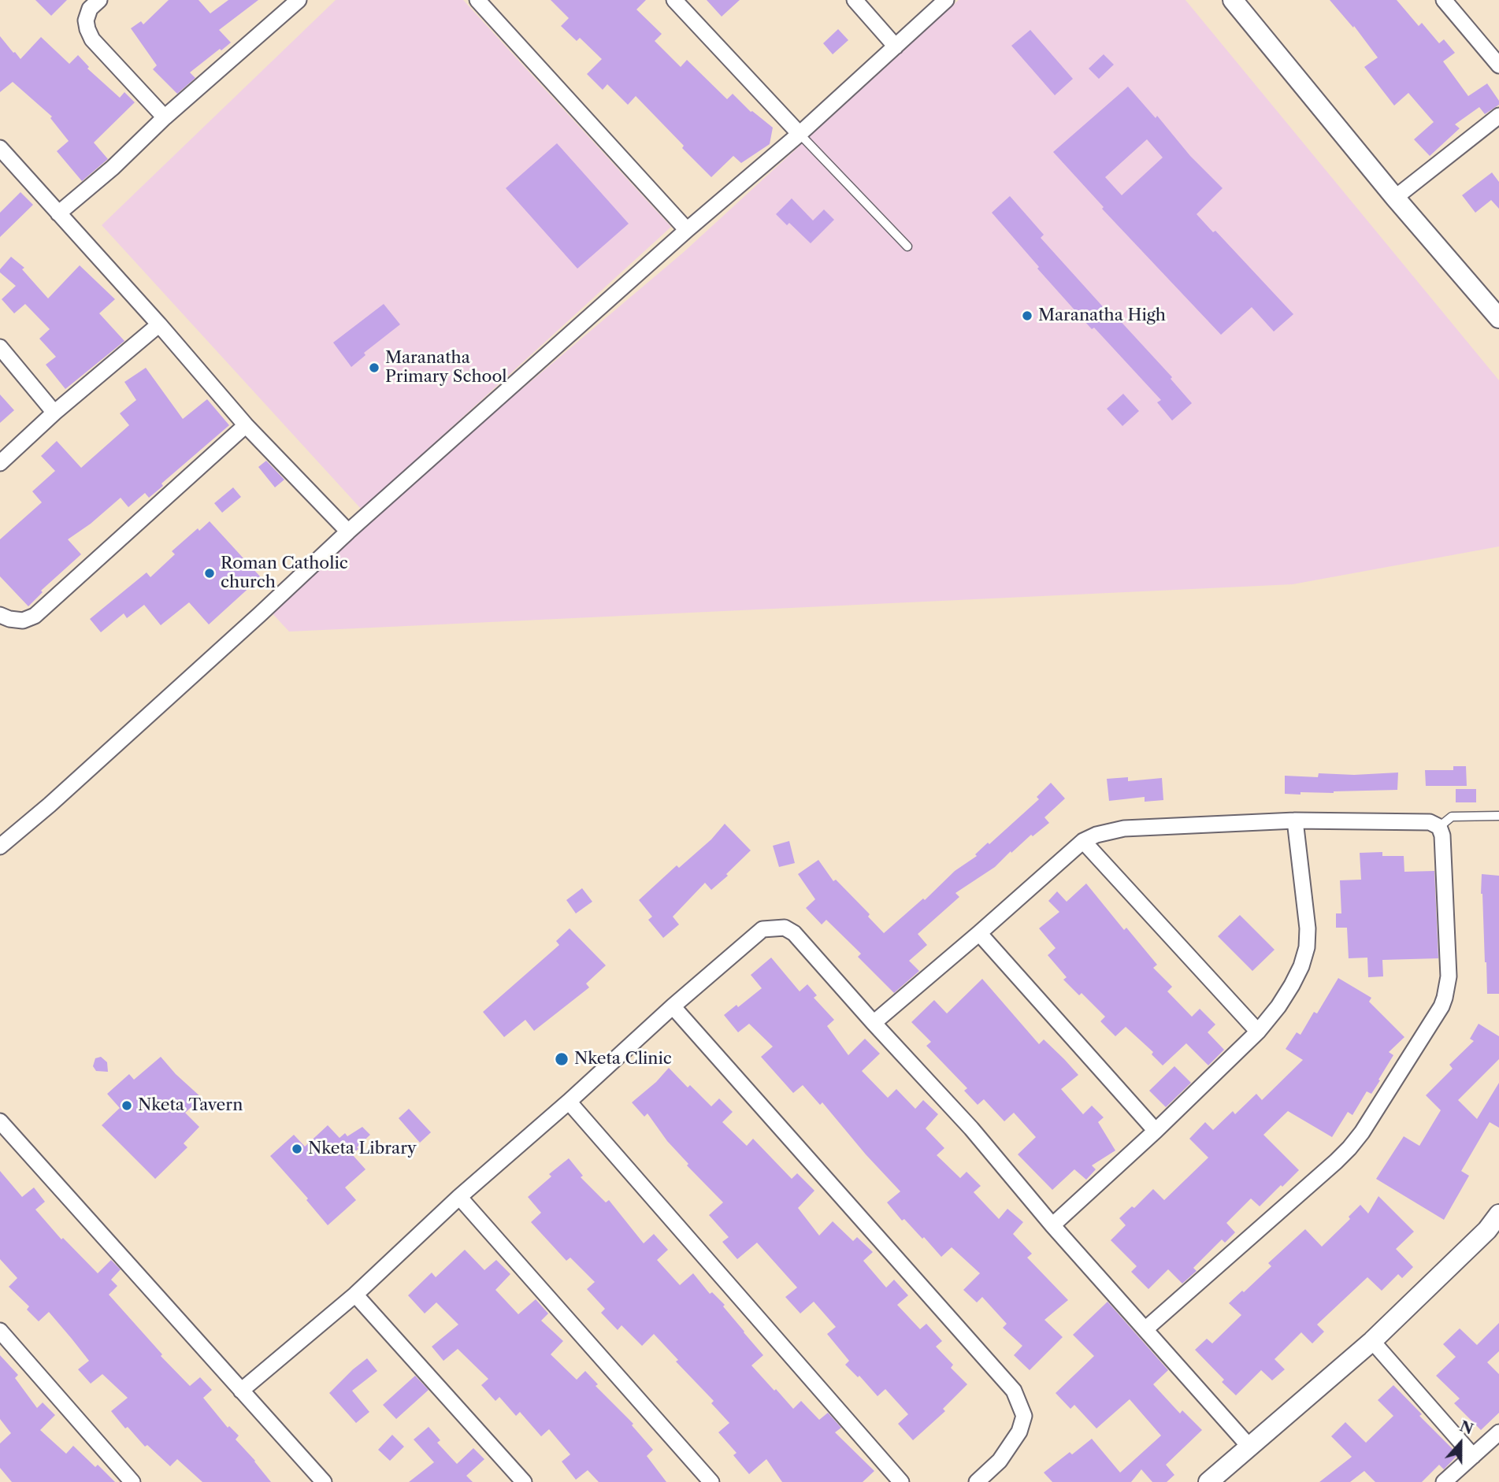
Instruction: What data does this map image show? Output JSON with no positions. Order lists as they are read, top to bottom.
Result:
{
  "places": [
    "Maranatha High",
    "Maranatha Primary School",
    "Roman Catholic church",
    "Nketa Clinic",
    "Nketa Tavern",
    "Nketa Library"
  ],
  "north": "top"
}
